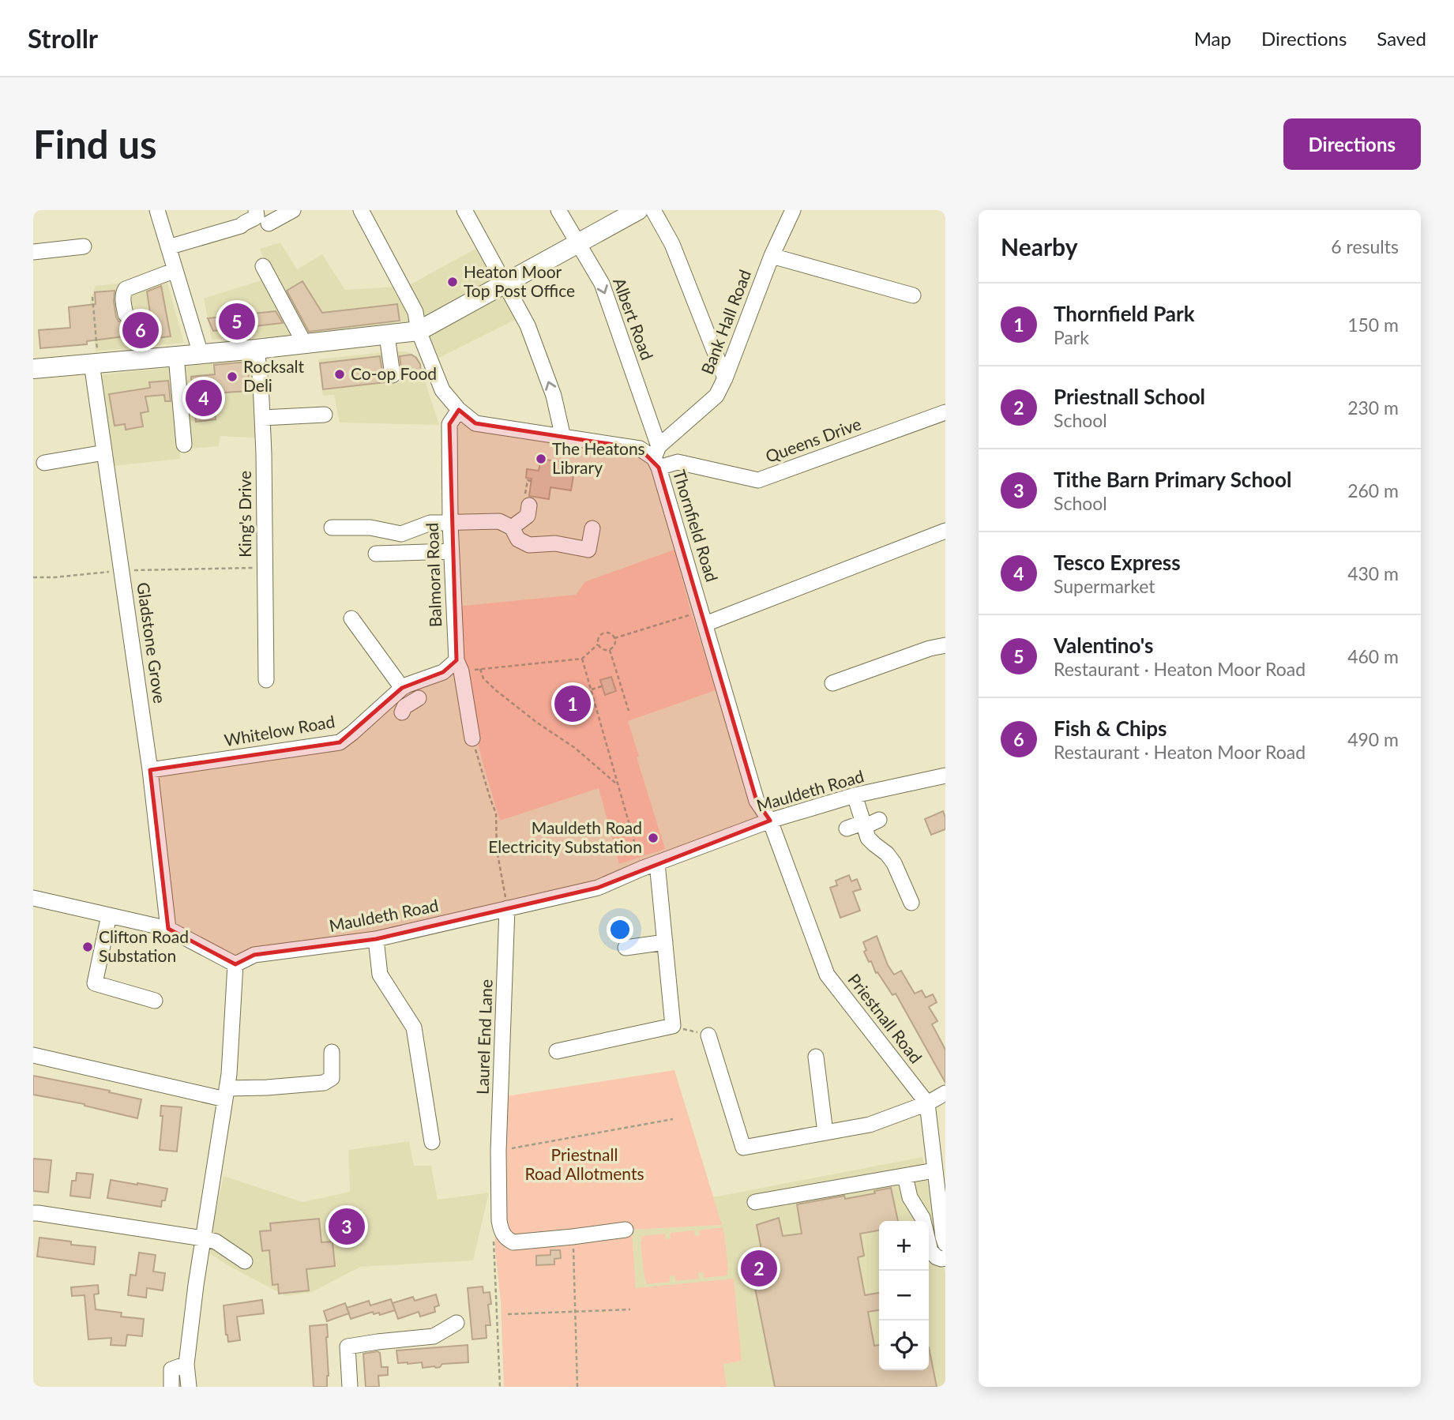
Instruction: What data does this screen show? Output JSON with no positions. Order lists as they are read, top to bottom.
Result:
{
  "streets": {
    "street": [
      "Albert Road",
      "Bank Hall Road",
      "Queens Drive",
      "King's Drive",
      "Thornfield Road",
      "Balmoral Road",
      "Gladstone Grove",
      "Whitelow Road",
      "Mauldeth Road",
      "Priestnall Road",
      "Laurel End Lane"
    ]
  },
  "crossings": [
    ["Albert Road", "Bank Hall Road"],
    ["Albert Road", "Queens Drive"],
    ["Albert Road", "Thornfield Road"],
    ["Bank Hall Road", "Queens Drive"],
    ["Bank Hall Road", "Thornfield Road"],
    ["Queens Drive", "Thornfield Road"],
    ["Thornfield Road", "Balmoral Road"],
    ["Thornfield Road", "Mauldeth Road"],
    ["Thornfield Road", "Priestnall Road"],
    ["Balmoral Road", "Whitelow Road"],
    ["Gladstone Grove", "Whitelow Road"],
    ["Mauldeth Road", "Priestnall Road"],
    ["Mauldeth Road", "Laurel End Lane"]
  ],
  "parks": ["Priestnall Road Allotments"],
  "places": [
    "Heaton Moor Top Post Office",
    "Co-op Food",
    "Rocksalt Deli",
    "The Heatons Library",
    "Mauldeth Road Electricity Substation",
    "Clifton Road Substation"
  ],
  "page": {
    "header": "Strollr",
    "nav": ["Map", "Directions", "Saved"],
    "buttons": "Directions",
    "title": "Find us",
    "heading": ["Nearby", "6 results"],
    "list": [
      {
        "mark": "1",
        "name": "Thornfield Park",
        "note": "Park",
        "value": "150 m"
      },
      {
        "mark": "2",
        "name": "Priestnall School",
        "note": "School",
        "value": "230 m"
      },
      {
        "mark": "3",
        "name": "Tithe Barn Primary School",
        "note": "School",
        "value": "260 m"
      },
      {
        "mark": "4",
        "name": "Tesco Express",
        "note": "Supermarket",
        "value": "430 m"
      },
      {
        "mark": "5",
        "name": "Valentino's",
        "note": "Restaurant · Heaton Moor Road",
        "value": "460 m"
      },
      {
        "mark": "6",
        "name": "Fish & Chips",
        "note": "Restaurant · Heaton Moor Road",
        "value": "490 m"
      }
    ],
    "pins": [
      "5",
      "6",
      "4",
      "1",
      "3",
      "2"
    ],
    "map_buttons": ["+", "−"]
  }
}
